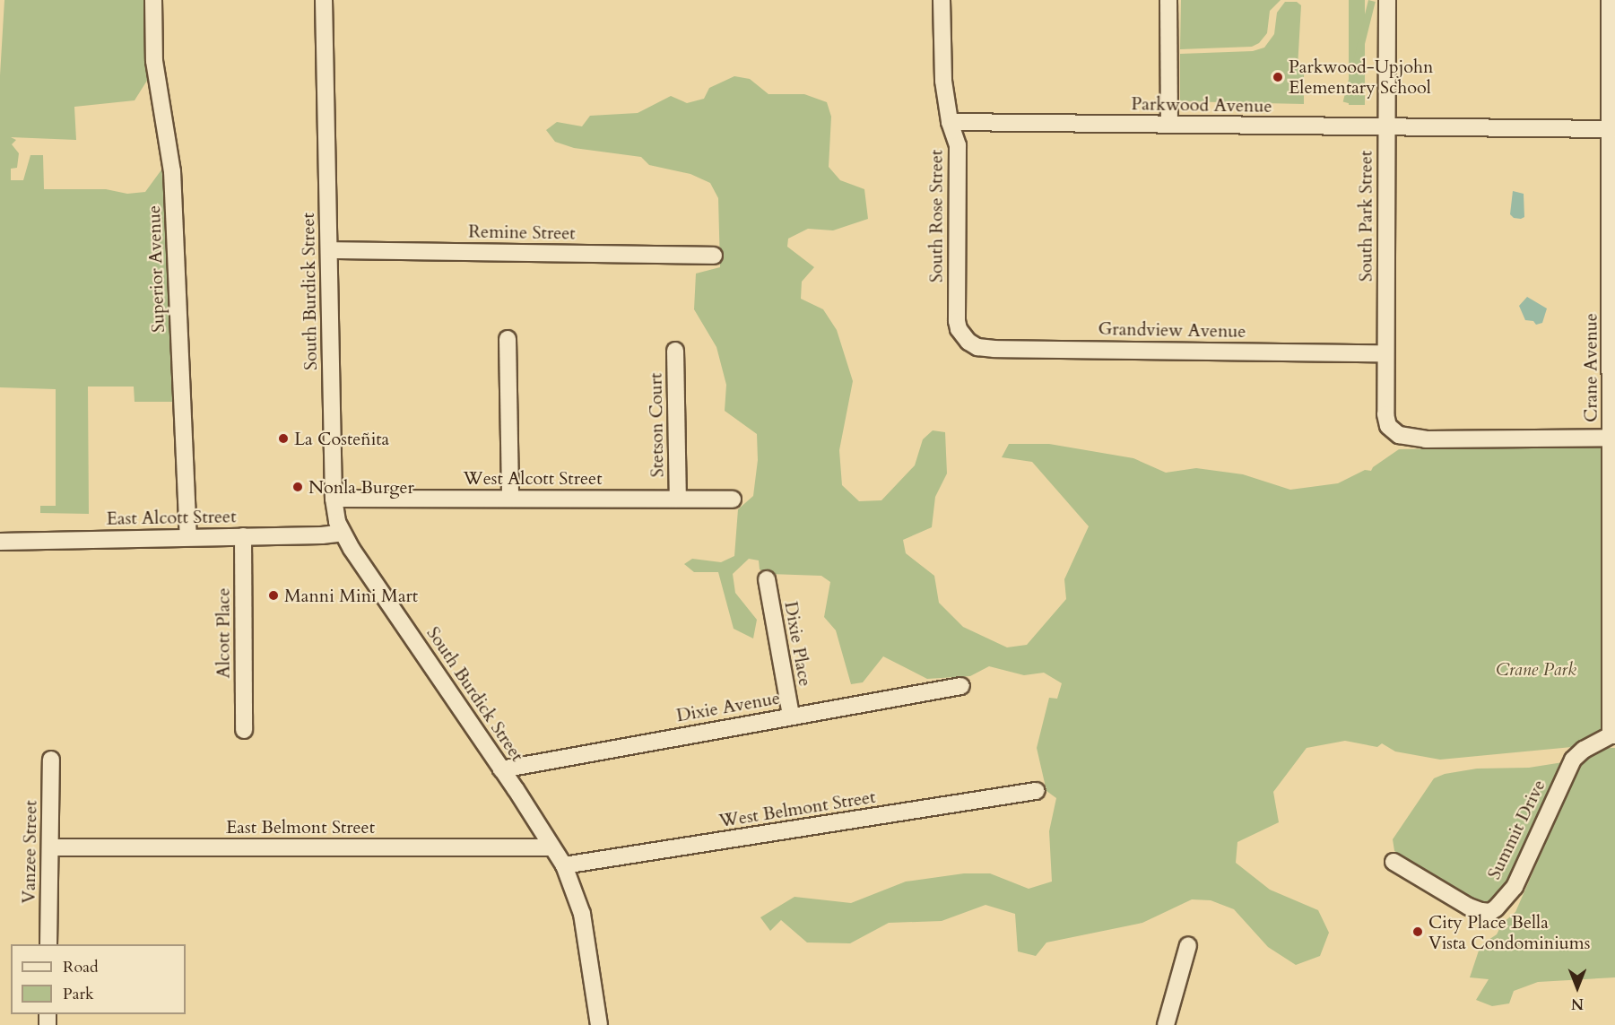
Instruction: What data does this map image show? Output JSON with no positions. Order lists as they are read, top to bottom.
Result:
{
  "streets": {
    "street": [
      "Parkwood Avenue",
      "South Rose Street",
      "South Park Street",
      "Remine Street",
      "Superior Avenue",
      "South Burdick Street",
      "Grandview Avenue",
      "Crane Avenue",
      "Stetson Court",
      "West Alcott Street",
      "East Alcott Street",
      "Alcott Place",
      "Dixie Place",
      "Dixie Avenue",
      "West Belmont Street",
      "East Belmont Street",
      "Summit Drive",
      "Vanzee Street"
    ]
  },
  "crossings": [
    ["Parkwood Avenue", "South Rose Street"],
    ["Parkwood Avenue", "South Park Street"],
    ["Parkwood Avenue", "Crane Avenue"],
    ["South Rose Street", "Grandview Avenue"],
    ["South Park Street", "Grandview Avenue"],
    ["South Park Street", "Crane Avenue"],
    ["Remine Street", "South Burdick Street"],
    ["Superior Avenue", "East Alcott Street"],
    ["South Burdick Street", "West Alcott Street"],
    ["South Burdick Street", "East Alcott Street"],
    ["South Burdick Street", "Dixie Avenue"],
    ["South Burdick Street", "West Belmont Street"],
    ["South Burdick Street", "East Belmont Street"],
    ["Crane Avenue", "Summit Drive"],
    ["Stetson Court", "West Alcott Street"],
    ["East Alcott Street", "Alcott Place"],
    ["Dixie Place", "Dixie Avenue"],
    ["East Belmont Street", "Vanzee Street"]
  ],
  "parks": ["Crane Park"],
  "places": [
    "Parkwood-Upjohn Elementary School",
    "La Costeñita",
    "Nonla Burger",
    "Manni Mini Mart",
    "City Place Bella Vista Condominiums"
  ],
  "legend": ["Road", "Park"],
  "north": "bottom"
}
